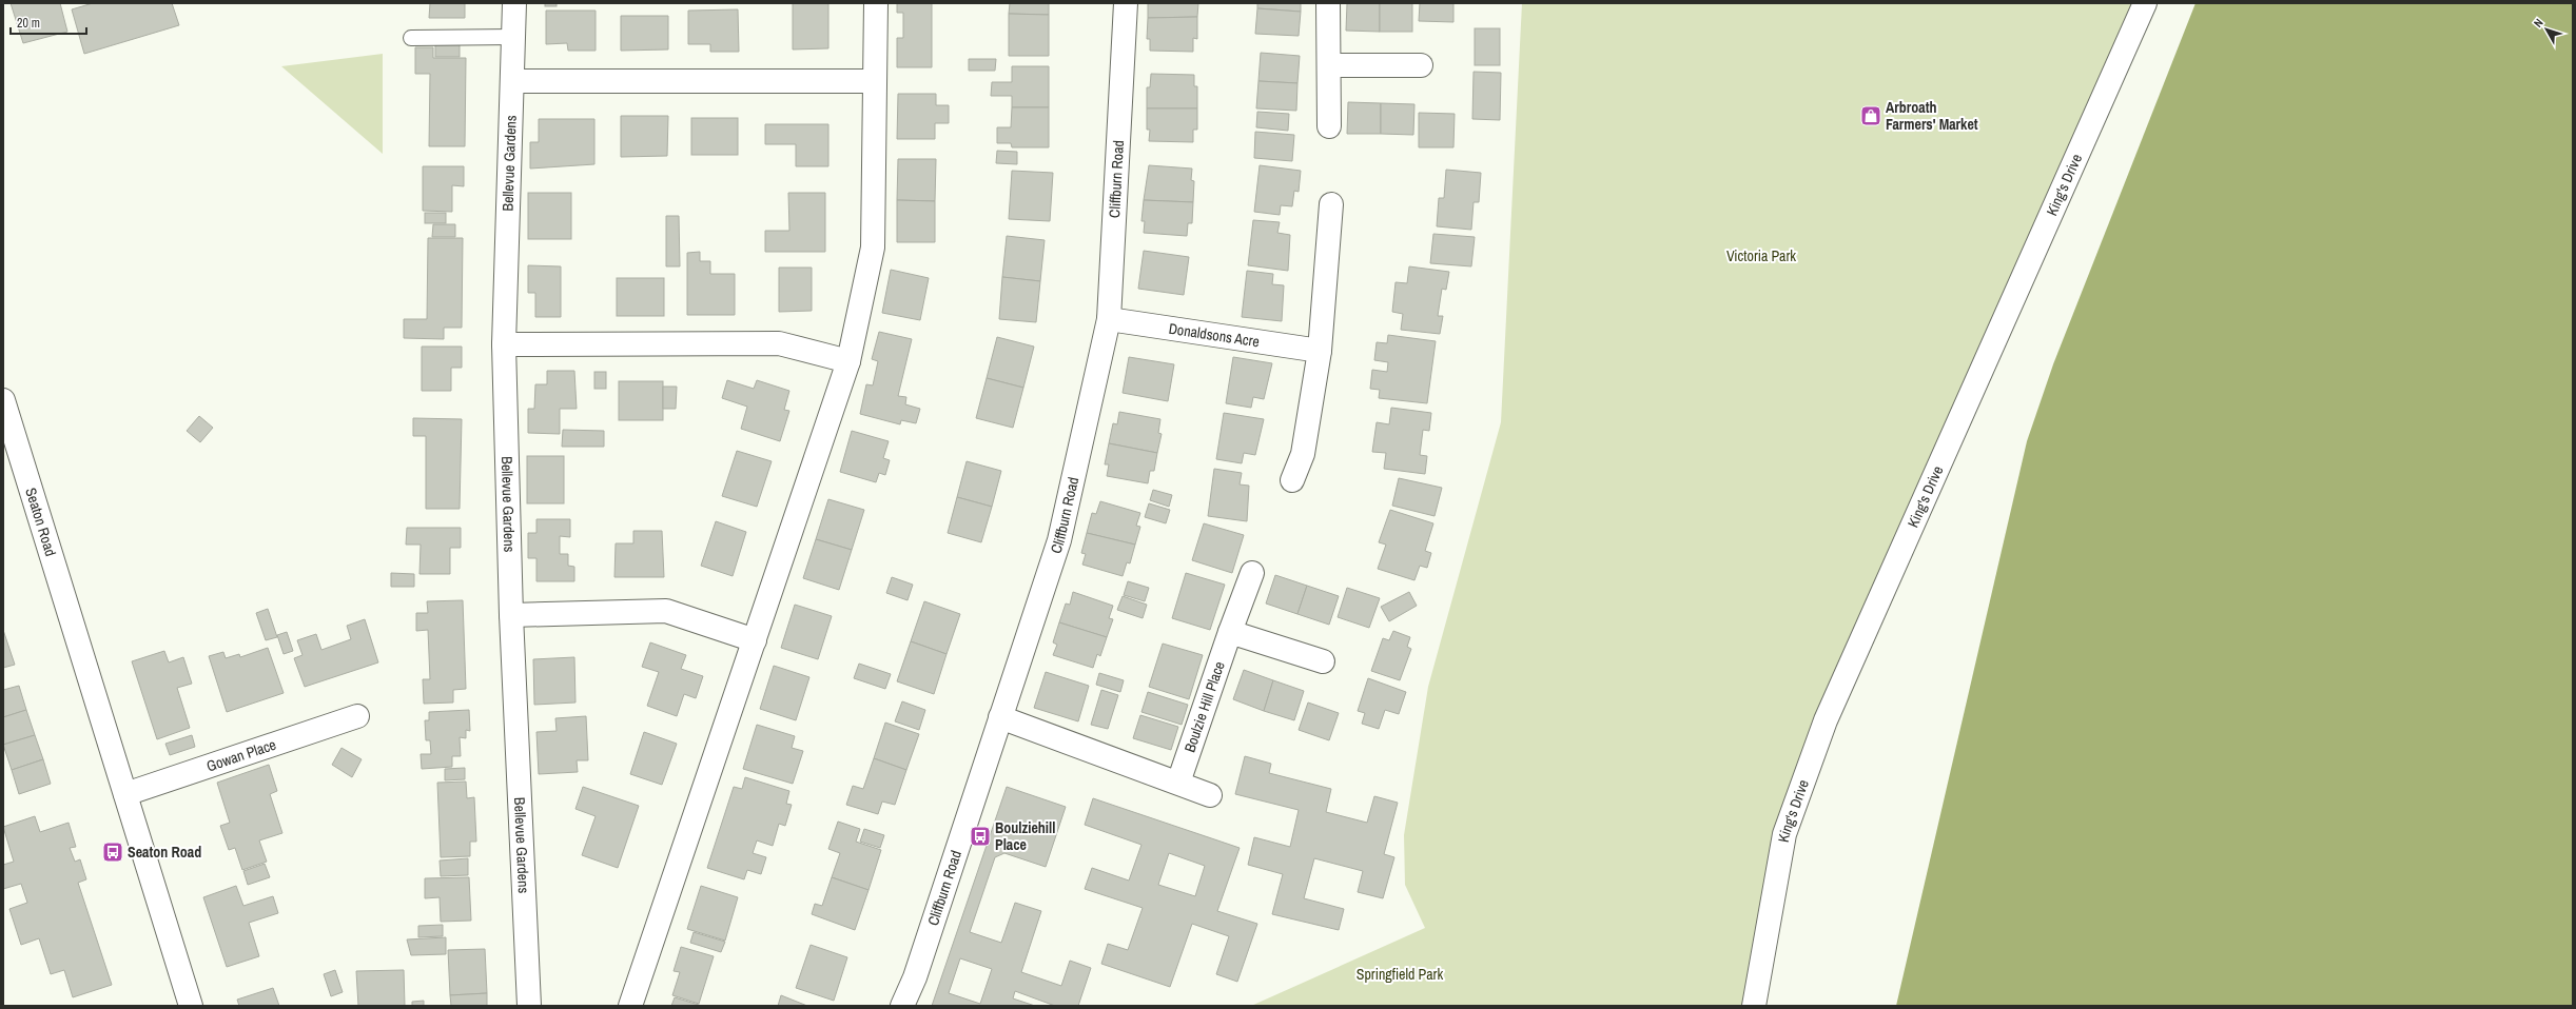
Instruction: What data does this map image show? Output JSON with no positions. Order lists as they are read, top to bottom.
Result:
{
  "streets": {
    "street": [
      "Bellevue Gardens",
      "Cliffburn Road",
      "King's Drive",
      "Donaldsons Acre",
      "Seaton Road",
      "Boulzie Hill Place",
      "Gowan Place"
    ]
  },
  "crossings": [
    ["Cliffburn Road", "Donaldsons Acre"],
    ["Seaton Road", "Gowan Place"]
  ],
  "parks": ["Victoria Park", "Springfield Park"],
  "places": {
    "shop": ["Arbroath Farmers' Market"],
    "bus stop": ["Boulziehill Place", "Seaton Road"]
  },
  "scale_bar": "20 m",
  "north": "top left"
}
